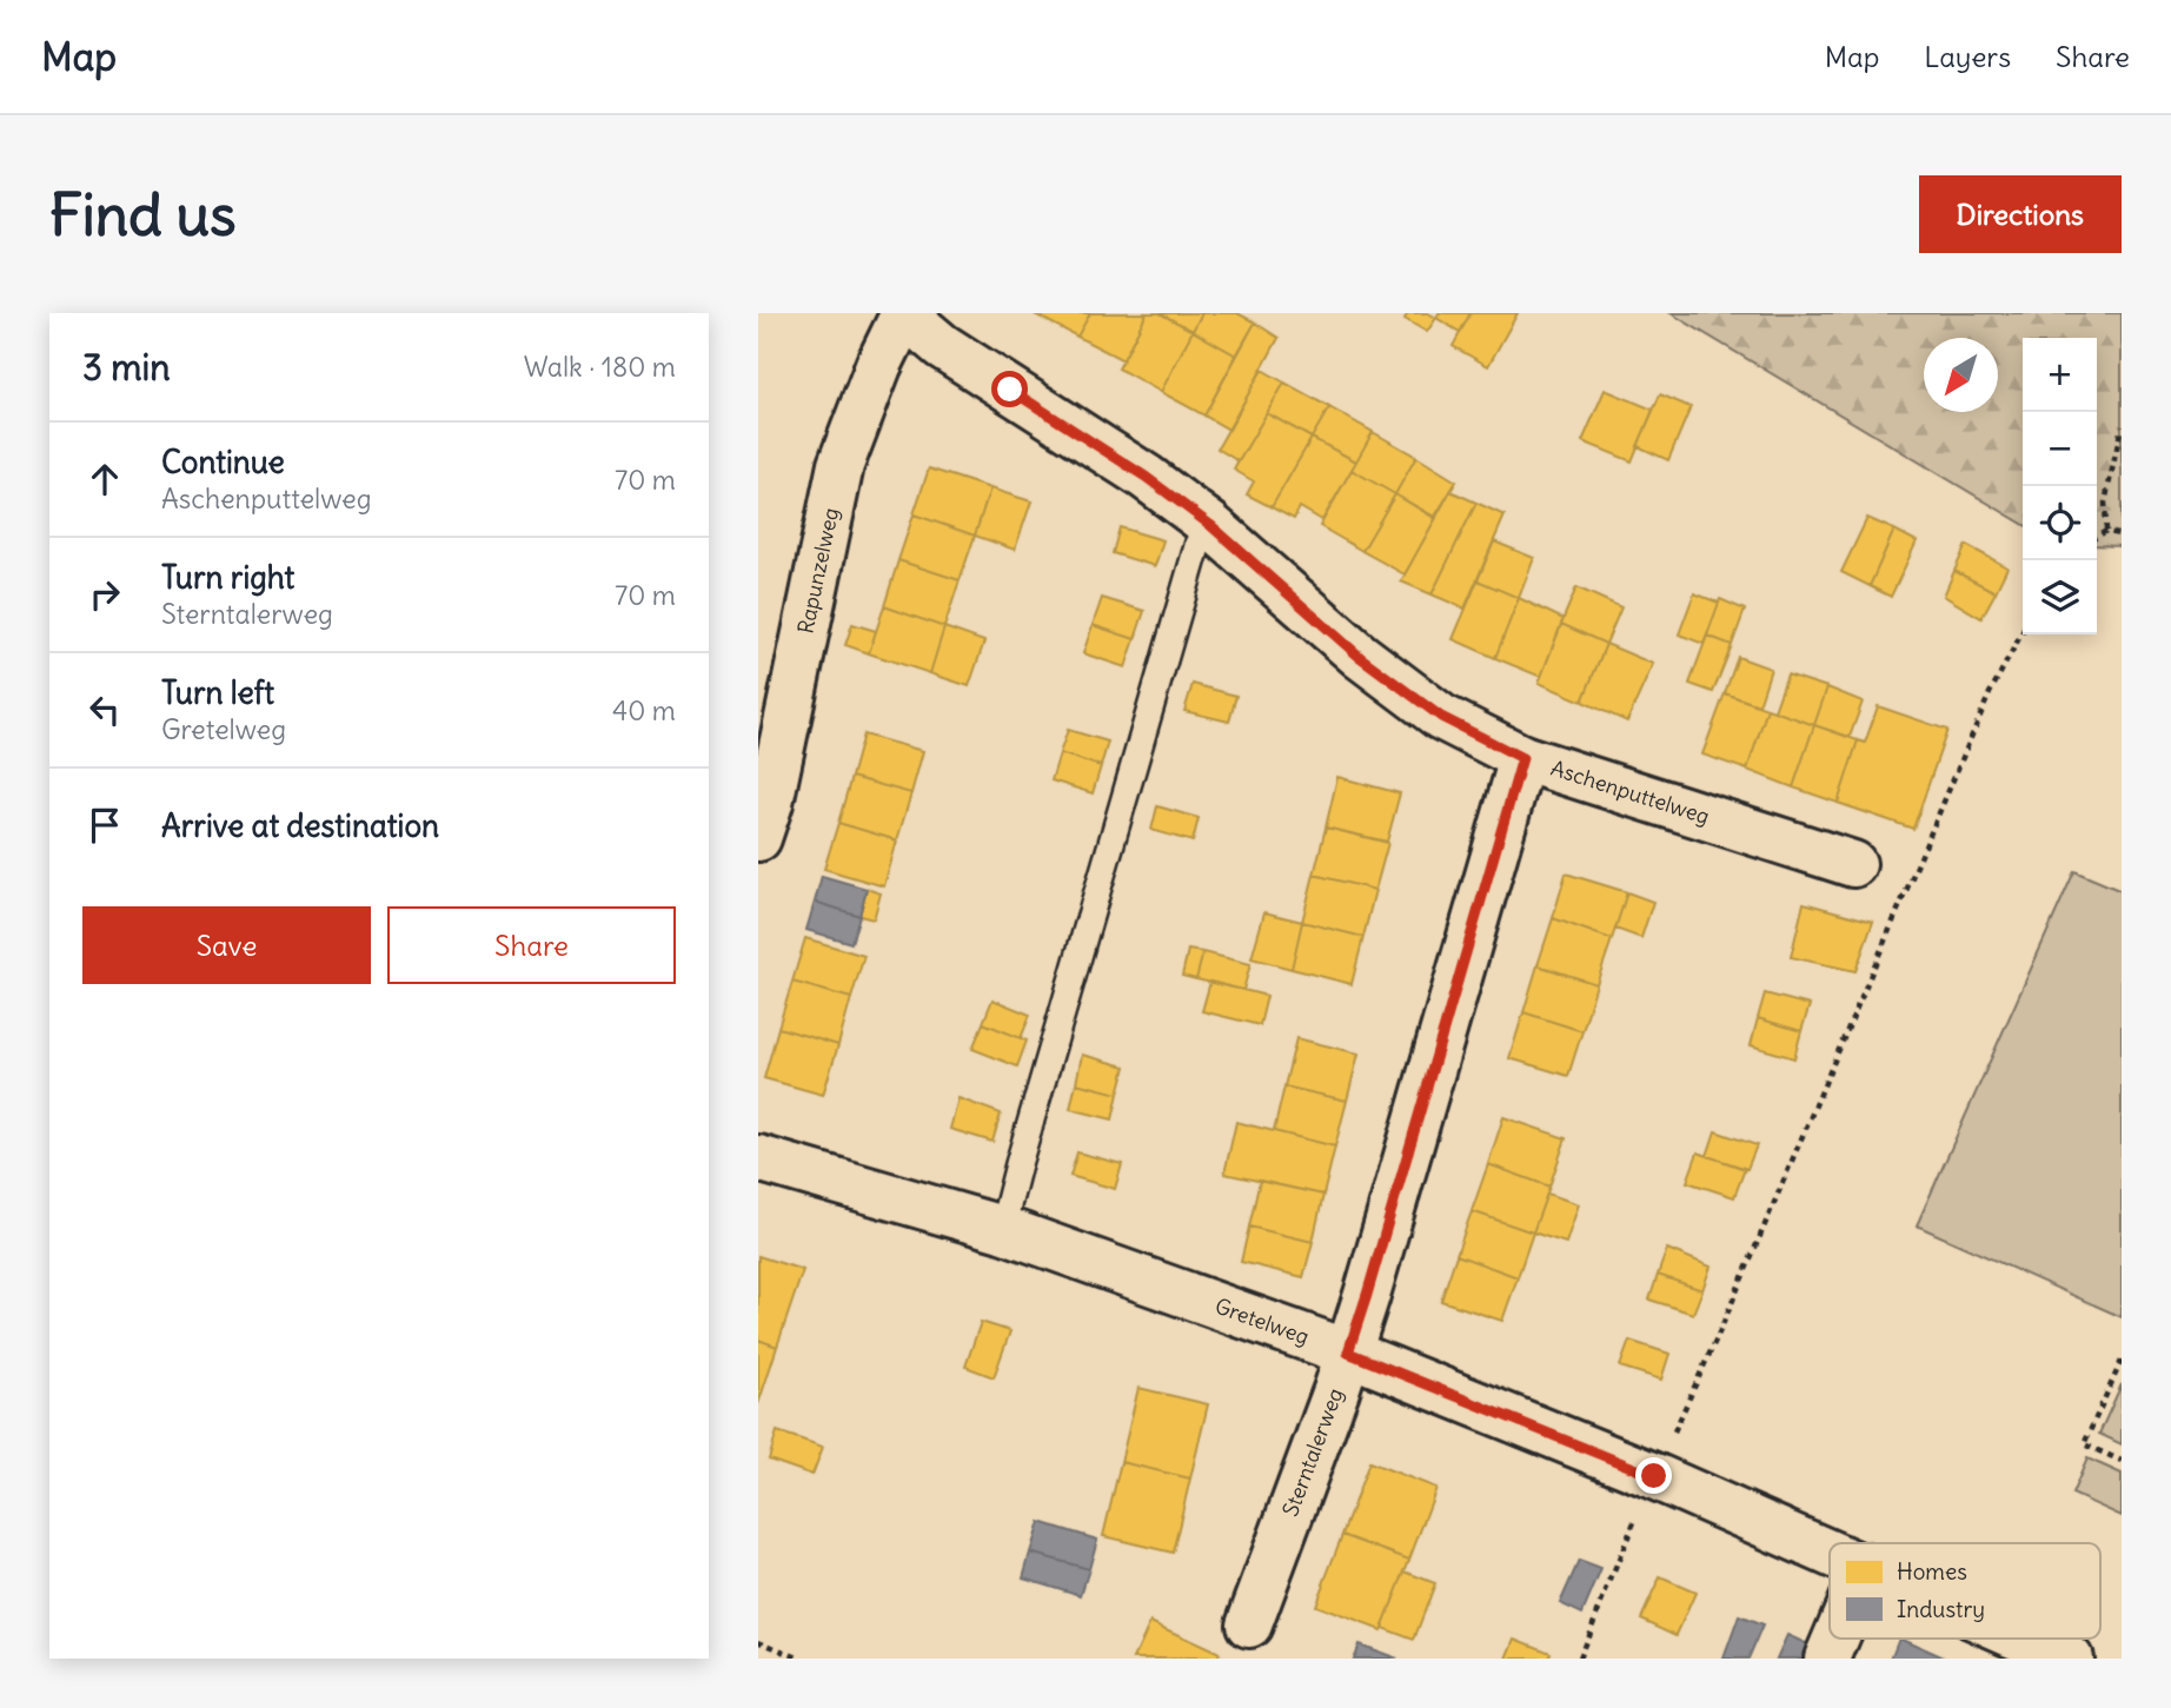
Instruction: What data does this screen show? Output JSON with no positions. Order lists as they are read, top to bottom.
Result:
{
  "streets": {
    "street": [
      "Rapunzelweg",
      "Aschenputtelweg",
      "Gretelweg",
      "Sterntalerweg"
    ]
  },
  "crossings": [
    ["Rapunzelweg", "Aschenputtelweg"],
    ["Aschenputtelweg", "Sterntalerweg"],
    ["Gretelweg", "Sterntalerweg"]
  ],
  "legend": ["Homes", "Industry"],
  "north": "bottom left",
  "page": {
    "header": "Map",
    "nav": ["Map", "Layers", "Share"],
    "buttons": [
      "Directions",
      ["Save", "Share"]
    ],
    "title": "Find us",
    "heading": ["3 min", "Walk · 180 m"],
    "map_buttons": ["+", "−"],
    "list": [
      ["Continue", "Aschenputtelweg", "70 m"],
      ["Turn right", "Sterntalerweg", "70 m"],
      ["Turn left", "Gretelweg", "40 m"],
      "Arrive at destination"
    ]
  }
}
